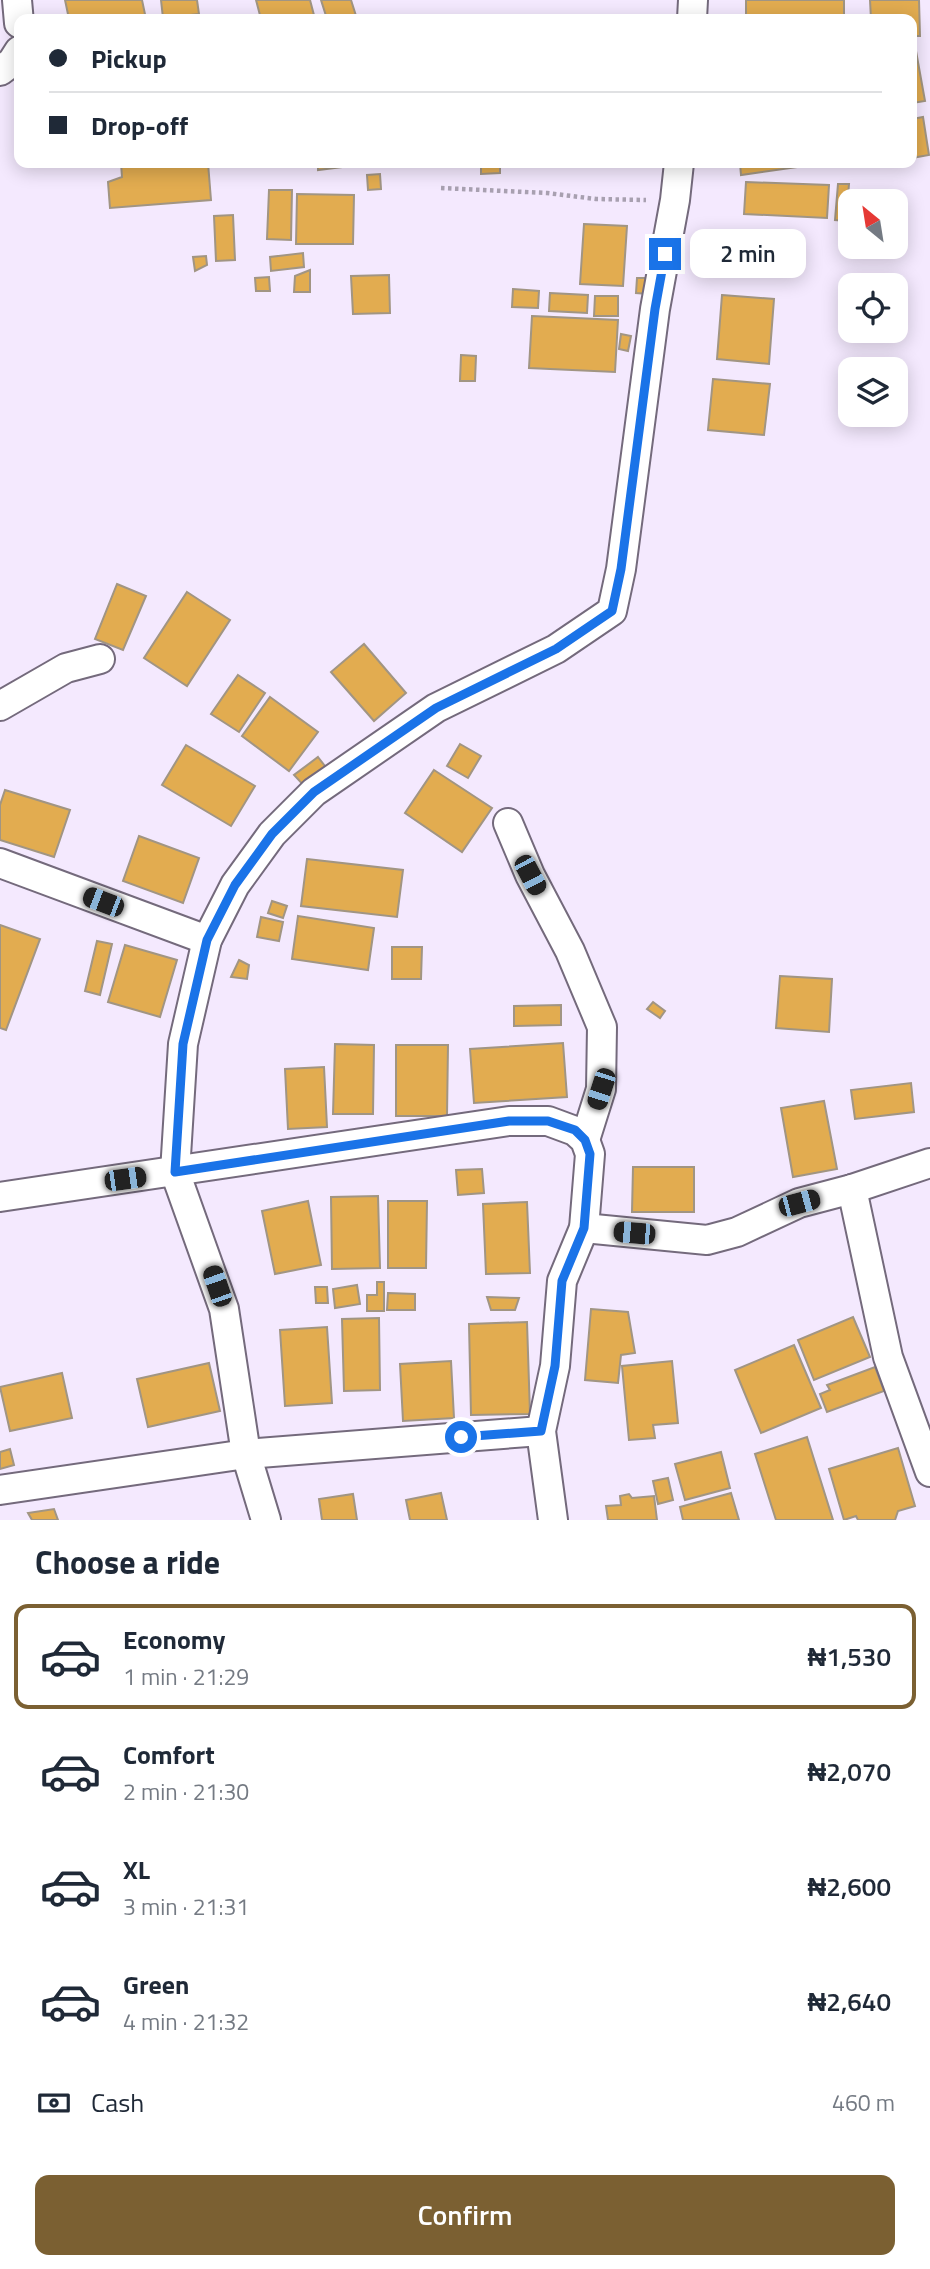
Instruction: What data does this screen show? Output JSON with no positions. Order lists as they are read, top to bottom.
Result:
{
  "north": "top left",
  "page": {
    "banner": ["Pickup", "Drop-off"],
    "bubble": "2 min",
    "heading": "Choose a ride",
    "list": [
      {
        "name": "Economy",
        "note": "1 min · 21:29",
        "value": "₦1,530"
      },
      {
        "name": "Comfort",
        "note": "2 min · 21:30",
        "value": "₦2,070"
      },
      {
        "name": "XL",
        "note": "3 min · 21:31",
        "value": "₦2,600"
      },
      {
        "name": "Green",
        "note": "4 min · 21:32",
        "value": "₦2,640"
      }
    ],
    "pay": ["Cash", "460 m"],
    "buttons": "Confirm"
  }
}
